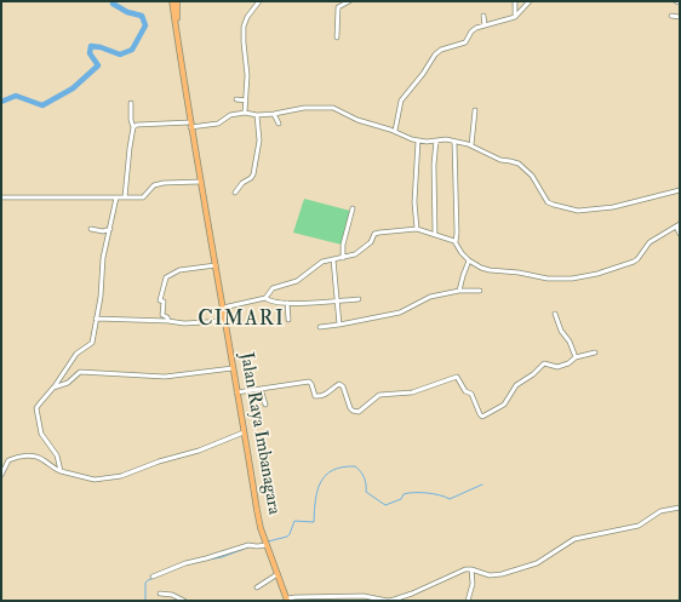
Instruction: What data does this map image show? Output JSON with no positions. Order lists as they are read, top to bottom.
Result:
{
  "streets": {
    "highway": ["Jalan Raya Imbanagara"]
  },
  "districts": ["CIMARI"]
}
